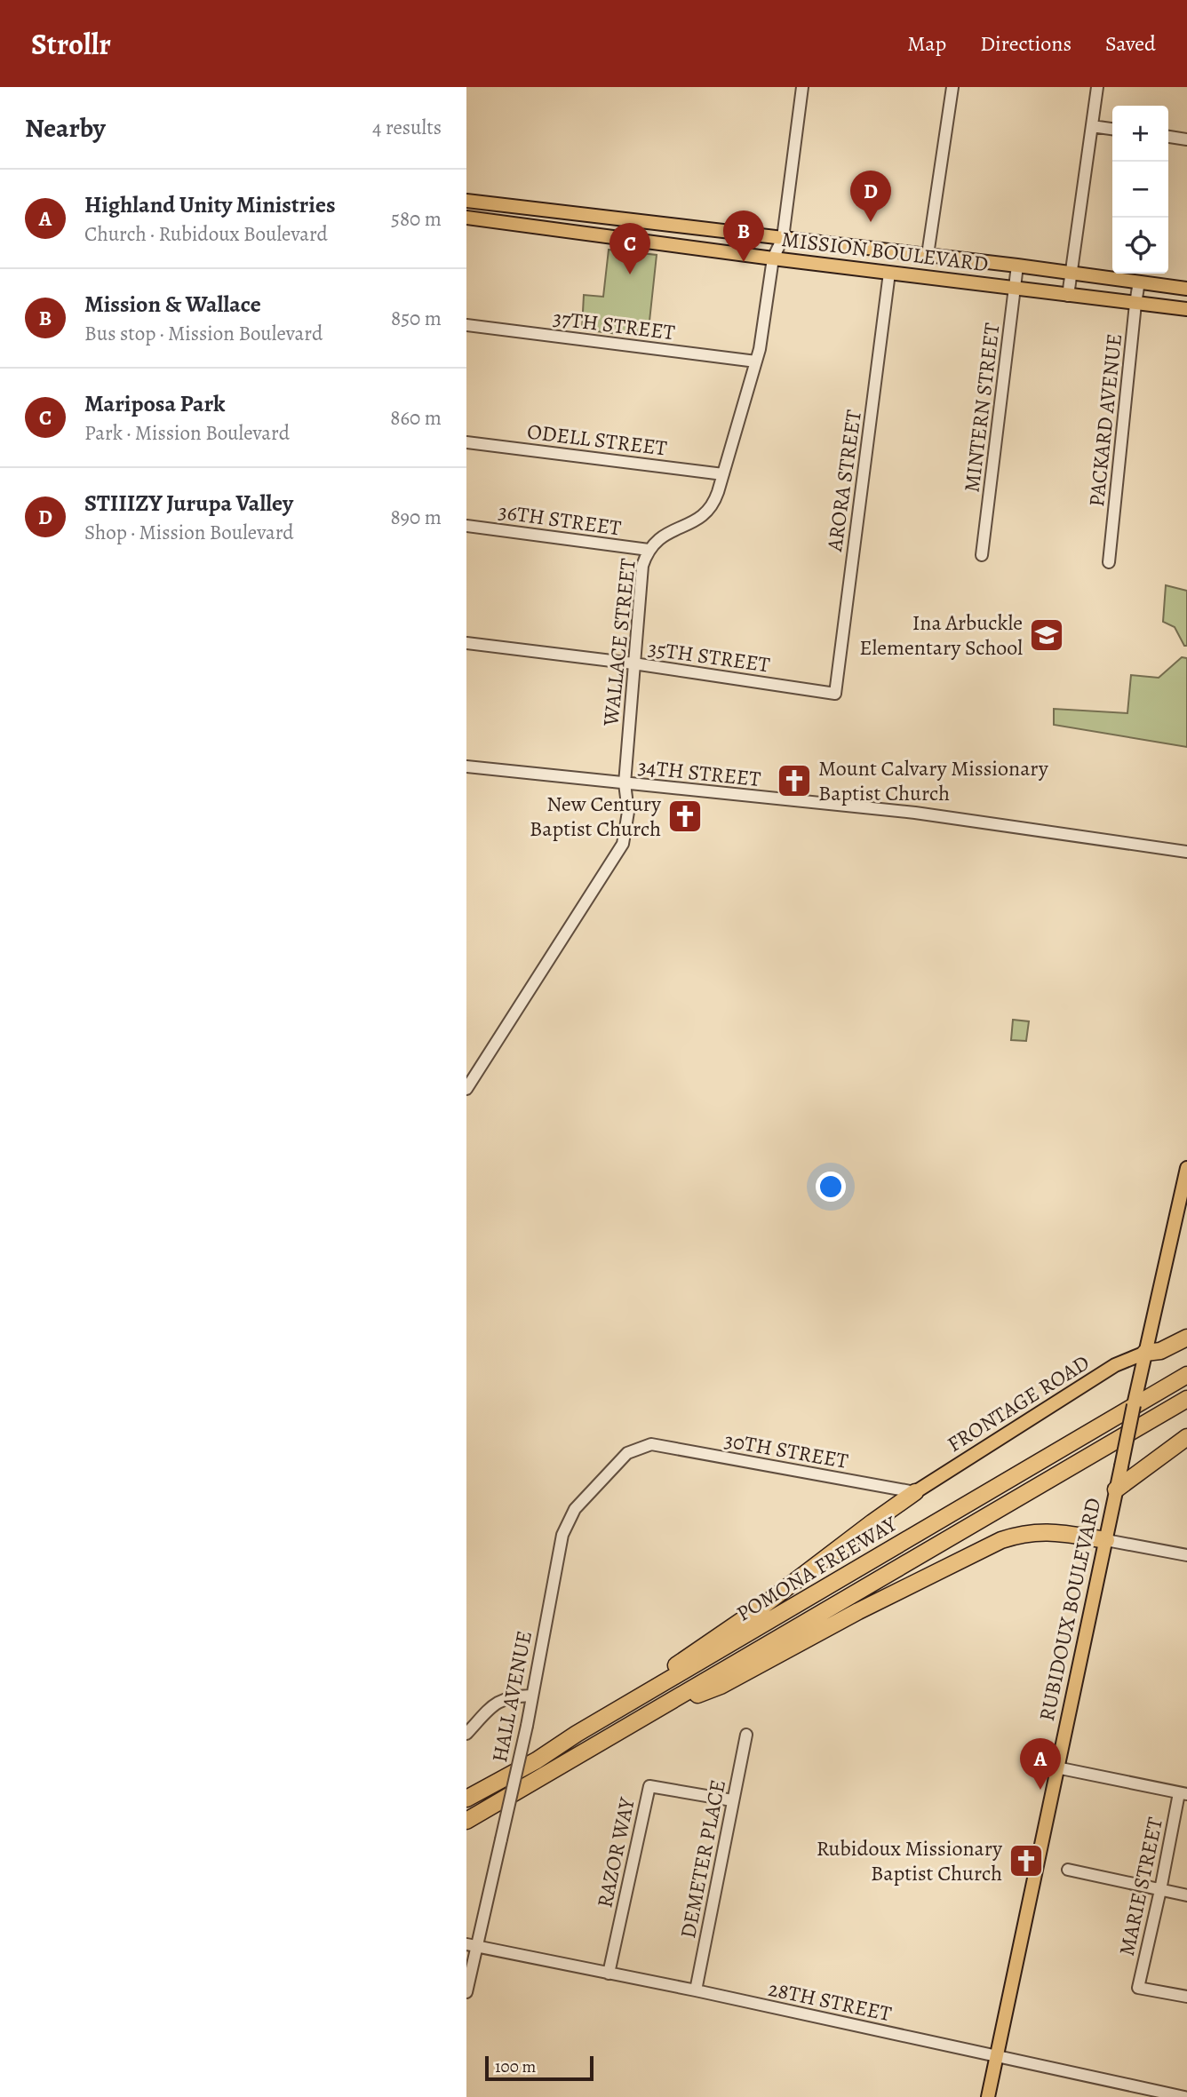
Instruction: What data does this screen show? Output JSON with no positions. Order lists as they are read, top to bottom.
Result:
{
  "streets": {
    "highway": ["POMONA FREEWAY"],
    "main road": ["MISSION BOULEVARD", "FRONTAGE ROAD", "RUBIDOUX BOULEVARD"],
    "street": [
      "37TH STREET",
      "MINTERN STREET",
      "PACKARD AVENUE",
      "ODELL STREET",
      "ARORA STREET",
      "36TH STREET",
      "WALLACE STREET",
      "35TH STREET",
      "34TH STREET",
      "30TH STREET",
      "HALL AVENUE",
      "RAZOR WAY",
      "DEMETER PLACE",
      "MARIE STREET",
      "28TH STREET"
    ]
  },
  "crossings": [
    ["MISSION BOULEVARD", "MINTERN STREET"],
    ["MISSION BOULEVARD", "PACKARD AVENUE"],
    ["MISSION BOULEVARD", "ARORA STREET"],
    ["MISSION BOULEVARD", "WALLACE STREET"],
    ["37TH STREET", "WALLACE STREET"],
    ["ODELL STREET", "WALLACE STREET"],
    ["ARORA STREET", "35TH STREET"],
    ["36TH STREET", "WALLACE STREET"],
    ["WALLACE STREET", "35TH STREET"],
    ["WALLACE STREET", "34TH STREET"],
    ["FRONTAGE ROAD", "30TH STREET"],
    ["FRONTAGE ROAD", "RUBIDOUX BOULEVARD"],
    ["30TH STREET", "HALL AVENUE"],
    ["RUBIDOUX BOULEVARD", "28TH STREET"],
    ["HALL AVENUE", "28TH STREET"],
    ["RAZOR WAY", "DEMETER PLACE"],
    ["RAZOR WAY", "28TH STREET"],
    ["DEMETER PLACE", "28TH STREET"]
  ],
  "places": {
    "school or university": ["Ina Arbuckle Elementary School"],
    "church": ["Mount Calvary Missionary Baptist Church", "New Century Baptist Church", "Rubidoux Missionary Baptist Church"]
  },
  "scale_bar": "100 m",
  "page": {
    "header": "Strollr",
    "nav": ["Map", "Directions", "Saved"],
    "heading": ["Nearby", "4 results"],
    "map_buttons": ["+", "−"],
    "list": [
      {
        "mark": "A",
        "name": "Highland Unity Ministries",
        "note": "Church · Rubidoux Boulevard",
        "value": "580 m"
      },
      {
        "mark": "B",
        "name": "Mission & Wallace",
        "note": "Bus stop · Mission Boulevard",
        "value": "850 m"
      },
      {
        "mark": "C",
        "name": "Mariposa Park",
        "note": "Park · Mission Boulevard",
        "value": "860 m"
      },
      {
        "mark": "D",
        "name": "STIIIZY Jurupa Valley",
        "note": "Shop · Mission Boulevard",
        "value": "890 m"
      }
    ],
    "pins": [
      "D",
      "B",
      "C",
      "A"
    ],
    "scale": "100 m"
  }
}
